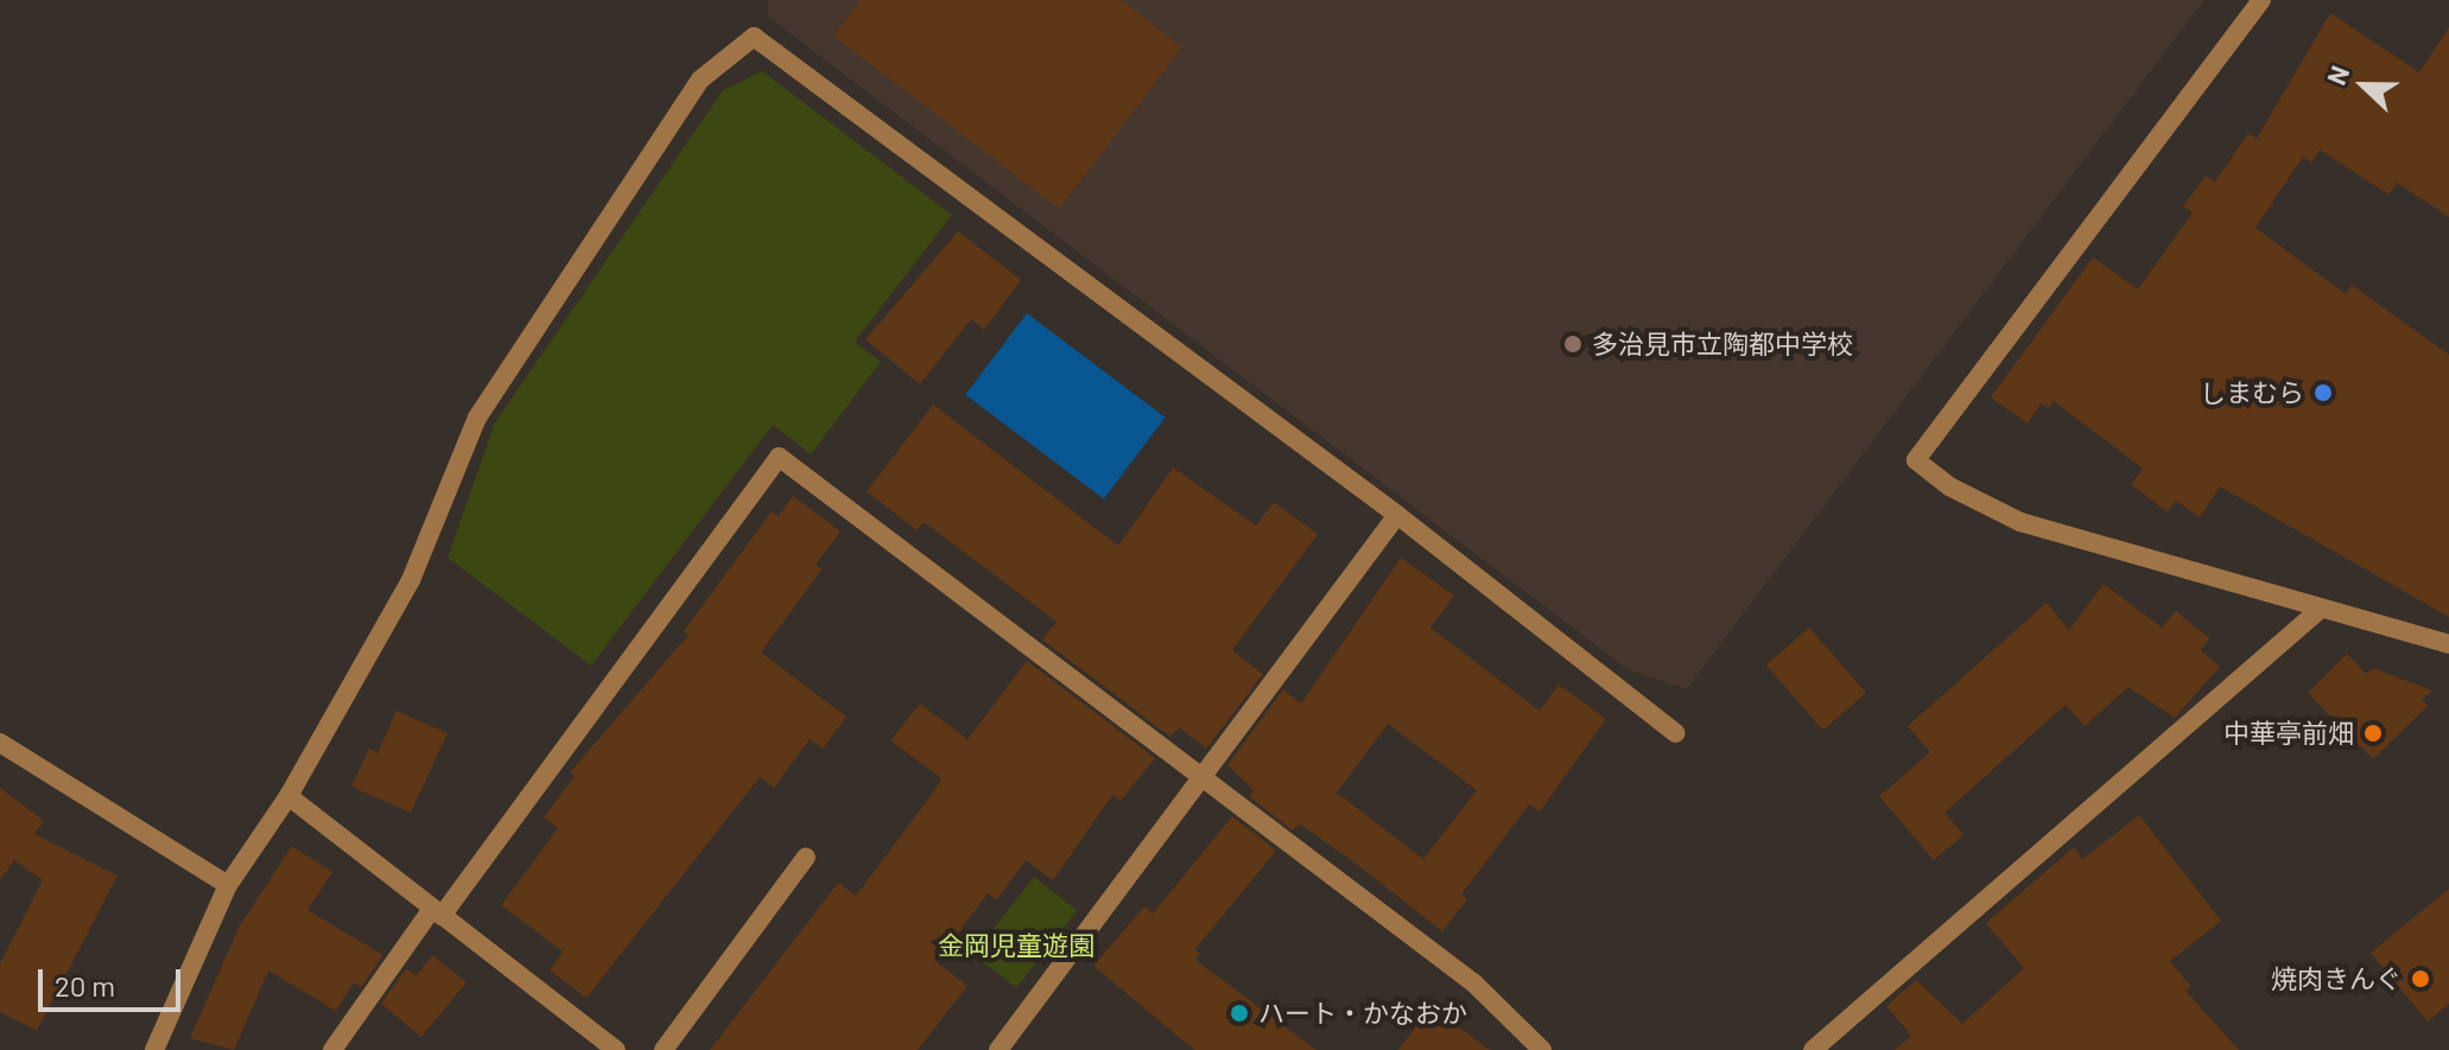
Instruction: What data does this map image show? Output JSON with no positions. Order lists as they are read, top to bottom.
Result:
{
  "parks": ["金岡児童遊園"],
  "places": [
    "多治見市立陶都中学校",
    "しまむら",
    "中華亭前畑",
    "焼肉きんぐ",
    "ハート・かなおか"
  ],
  "scale_bar": "20 m",
  "north": "left"
}
